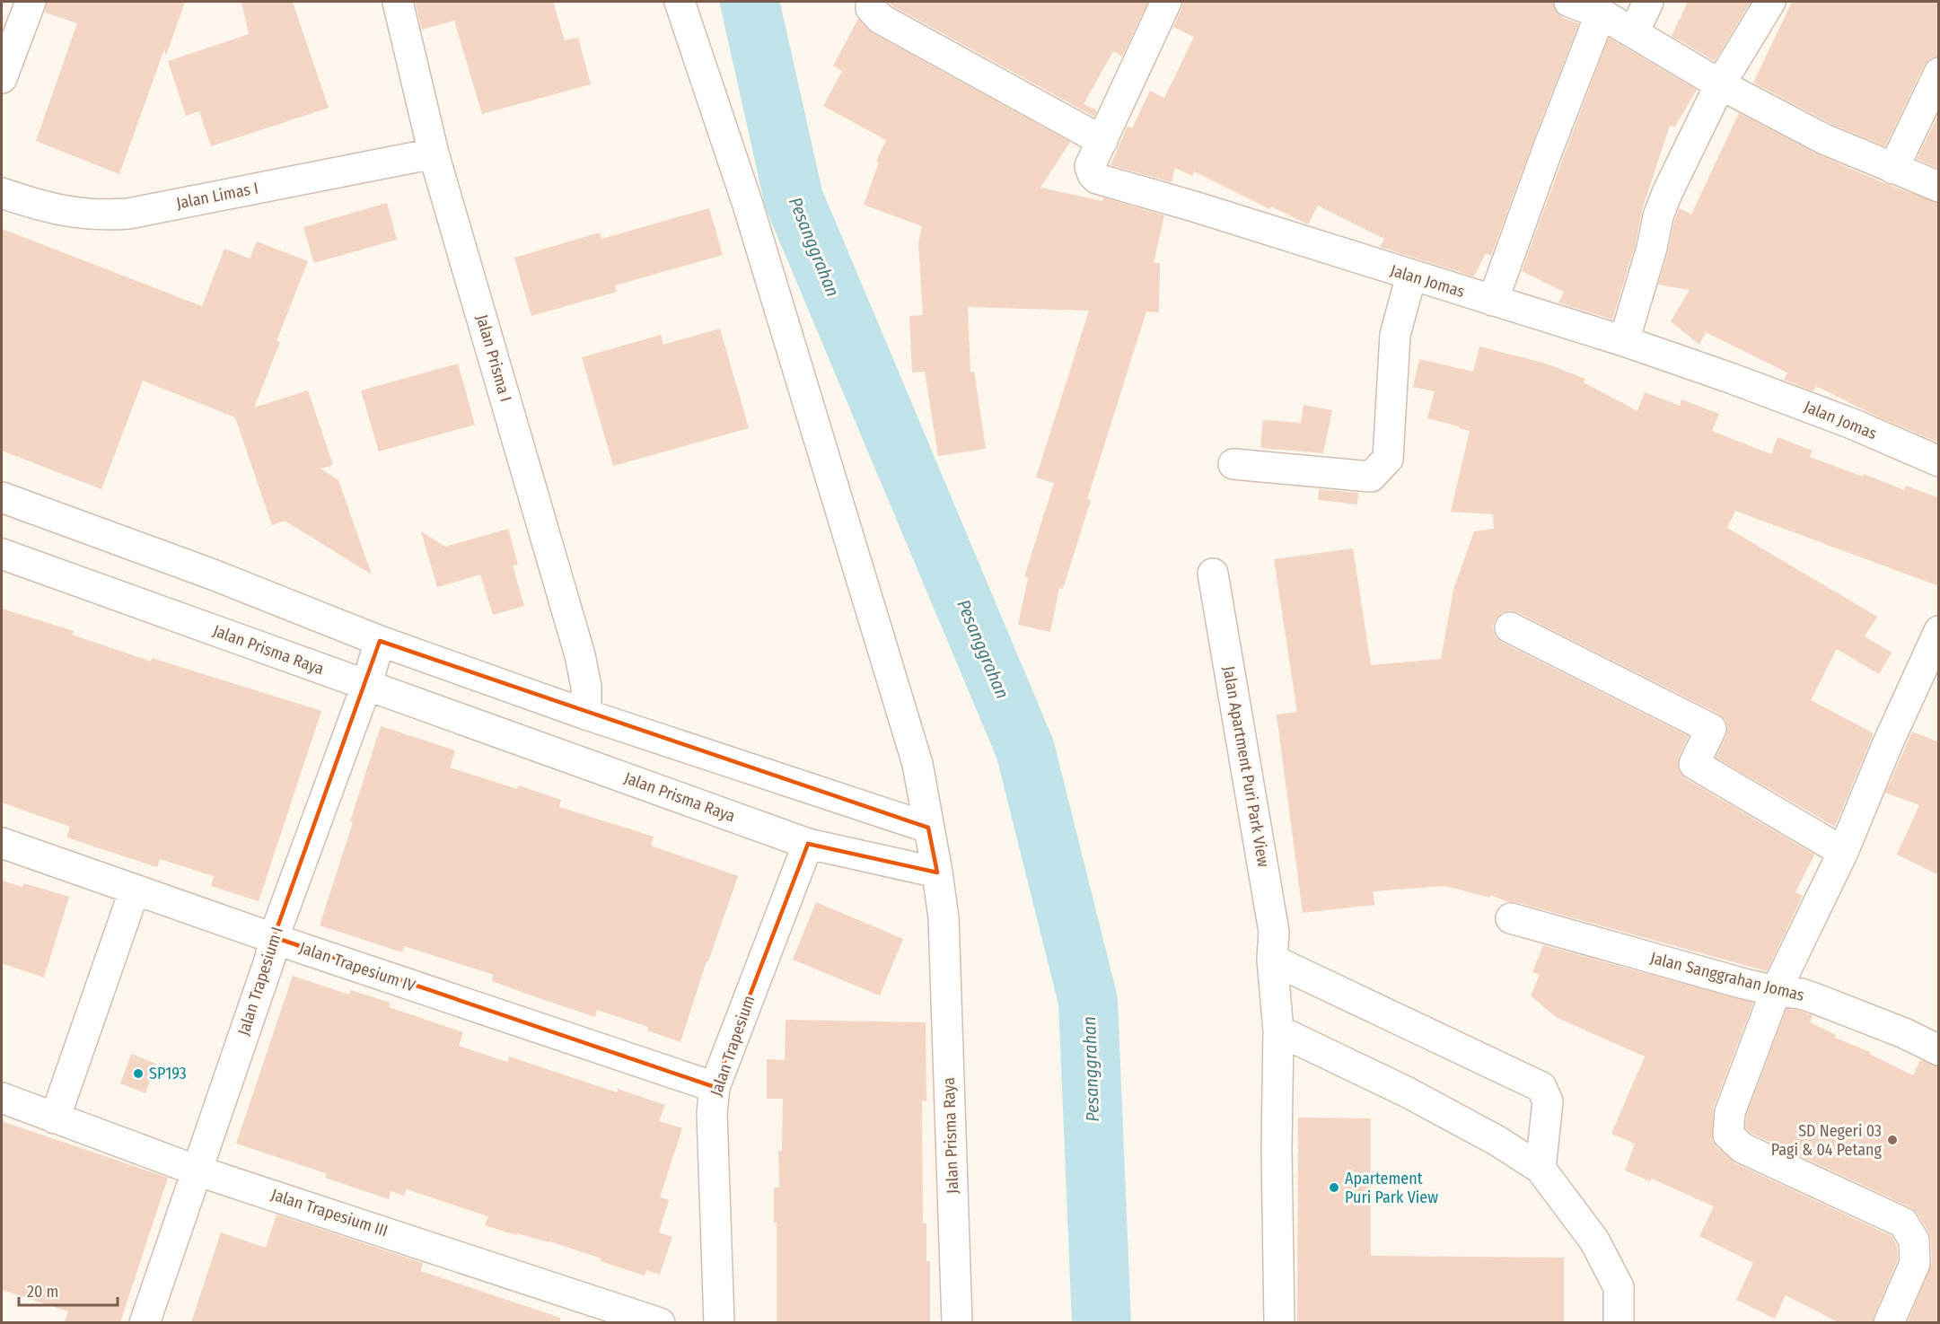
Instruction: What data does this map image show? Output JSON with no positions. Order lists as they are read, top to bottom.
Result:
{
  "streets": {
    "street": [
      "Jalan Limas I",
      "Jalan Jomas",
      "Jalan Prisma I",
      "Jalan Prisma Raya",
      "Jalan Apartment Puri Park View",
      "Jalan Trapesium IV",
      "Jalan Sanggrahan Jomas",
      "Jalan Trapesium I",
      "Jalan Trapesium",
      "Jalan Trapesium III"
    ]
  },
  "crossings": [
    ["Jalan Limas I", "Jalan Prisma I"],
    ["Jalan Prisma Raya", "Jalan Trapesium I"],
    ["Jalan Prisma Raya", "Jalan Trapesium"],
    ["Jalan Trapesium IV", "Jalan Trapesium I"],
    ["Jalan Trapesium IV", "Jalan Trapesium"],
    ["Jalan Trapesium I", "Jalan Trapesium III"]
  ],
  "water": ["Pesanggrahan"],
  "places": ["SP193", "SD Negeri 03 Pagi & 04 Petang", "Apartement Puri Park View"],
  "scale_bar": "20 m"
}
